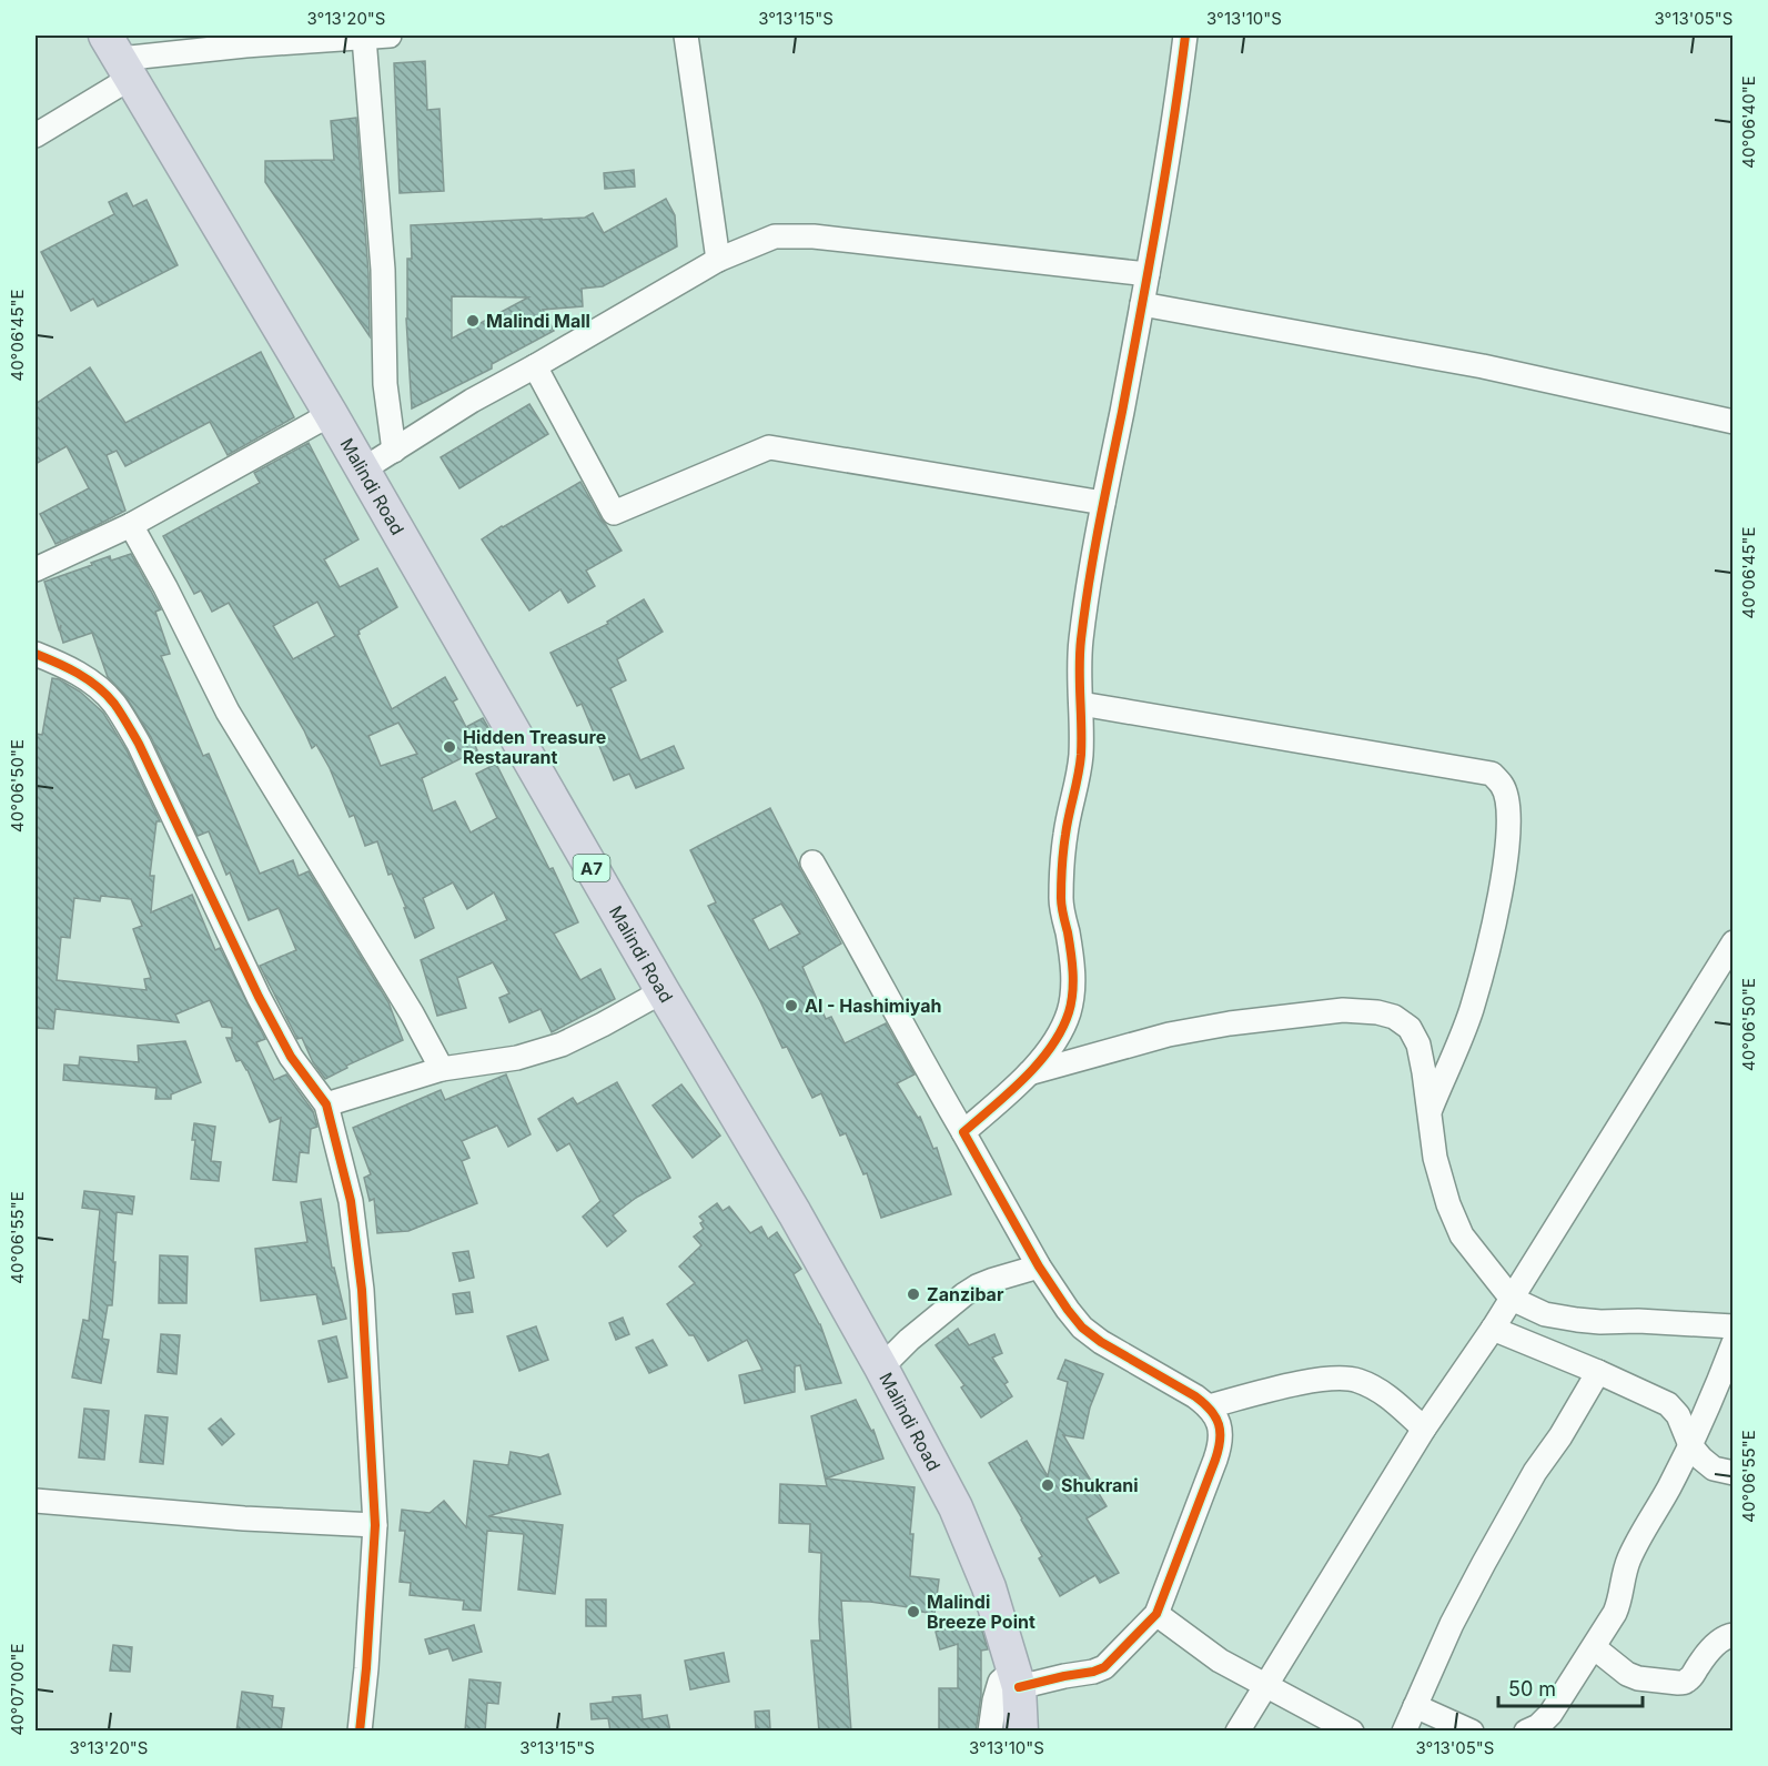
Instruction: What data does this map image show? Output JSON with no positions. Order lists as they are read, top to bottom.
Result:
{
  "streets": {
    "highway": ["Malindi Road", "A7"]
  },
  "places": [
    "Malindi Mall",
    "Hidden Treasure Restaurant",
    "Al - Hashimiyah",
    "Zanzibar",
    "Shukrani",
    "Malindi Breeze Point"
  ],
  "scale_bar": "50 m",
  "coordinates": [
    "3°13'20\"S",
    "3°13'15\"S",
    "3°13'10\"S",
    "3°13'05\"S",
    "40°06'40\"E",
    "40°06'45\"E",
    "40°06'50\"E",
    "40°06'55\"E",
    "40°07'00\"E"
  ]
}
